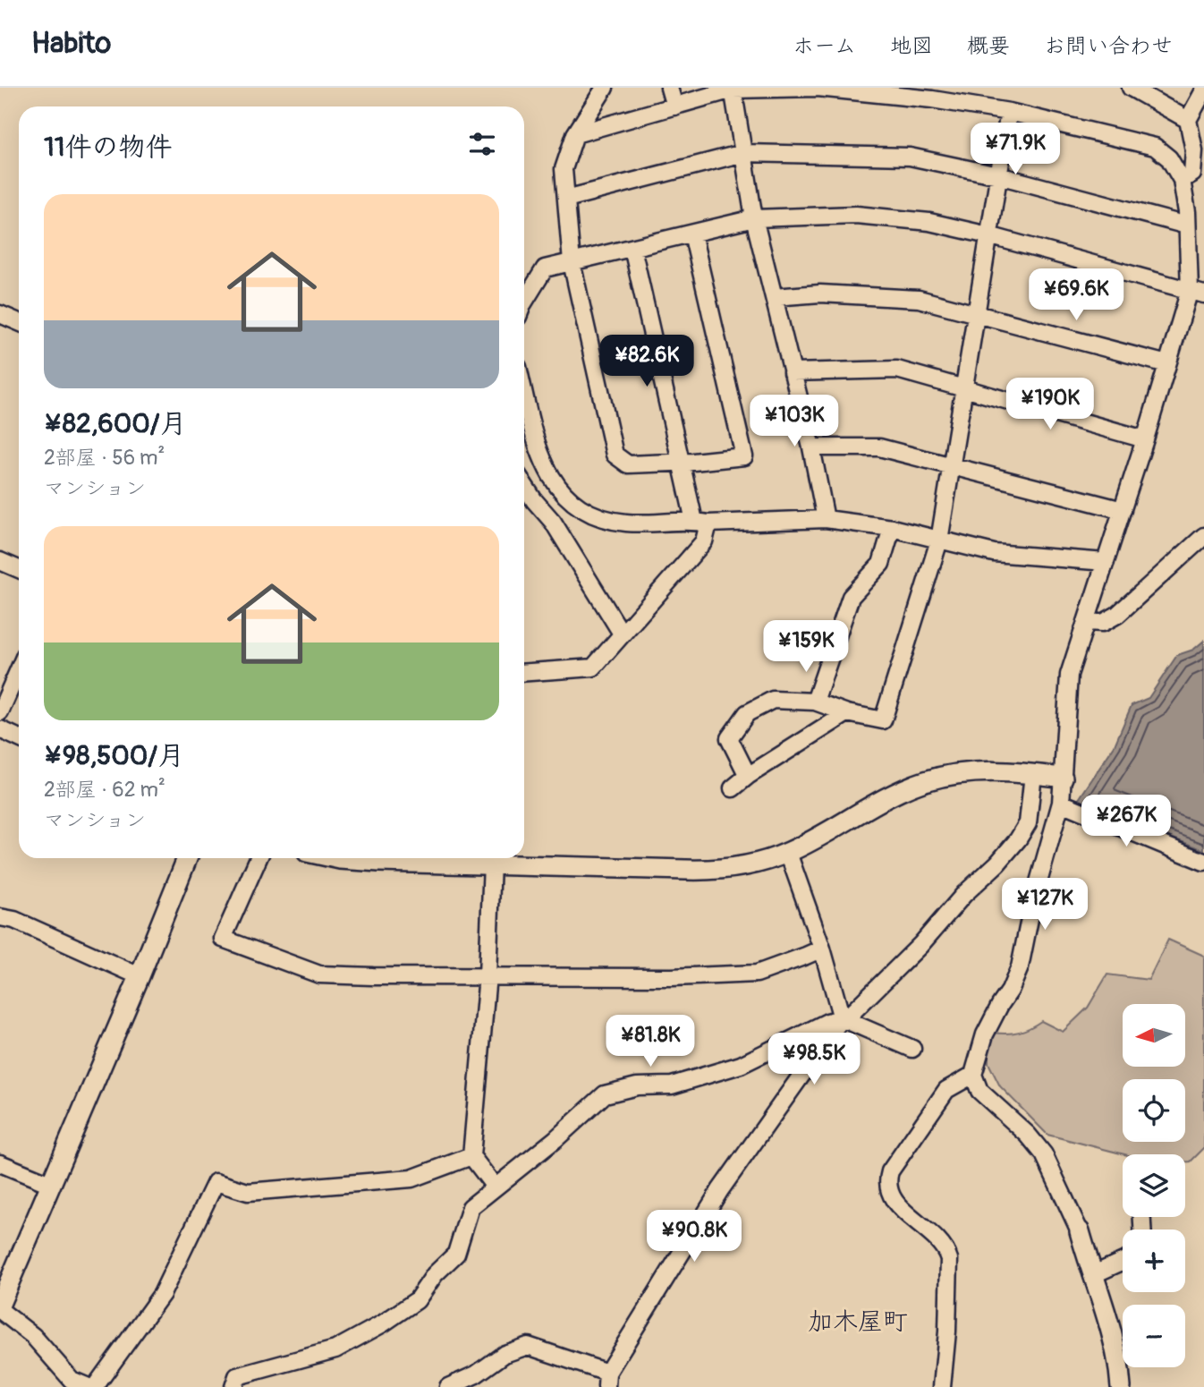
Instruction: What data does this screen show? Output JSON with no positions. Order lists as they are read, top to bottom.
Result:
{
  "districts": ["加木屋町"],
  "north": "left",
  "page": {
    "header": "Habito",
    "nav": [
      "ホーム",
      "地図",
      "概要",
      "お問い合わせ"
    ],
    "heading": "11件の物件",
    "price": [
      "¥71.9K",
      "¥69.6K",
      "¥82.6K",
      "¥190K",
      "¥103K",
      "¥159K",
      "¥267K",
      "¥127K",
      "¥81.8K",
      "¥98.5K",
      "¥90.8K"
    ],
    "list": [
      {
        "name": "¥82,600/月",
        "note": "2部屋 · 56 m² · マンション"
      },
      {
        "name": "¥98,500/月",
        "note": "2部屋 · 62 m² · マンション"
      }
    ],
    "map_buttons": ["+", "−"]
  }
}
